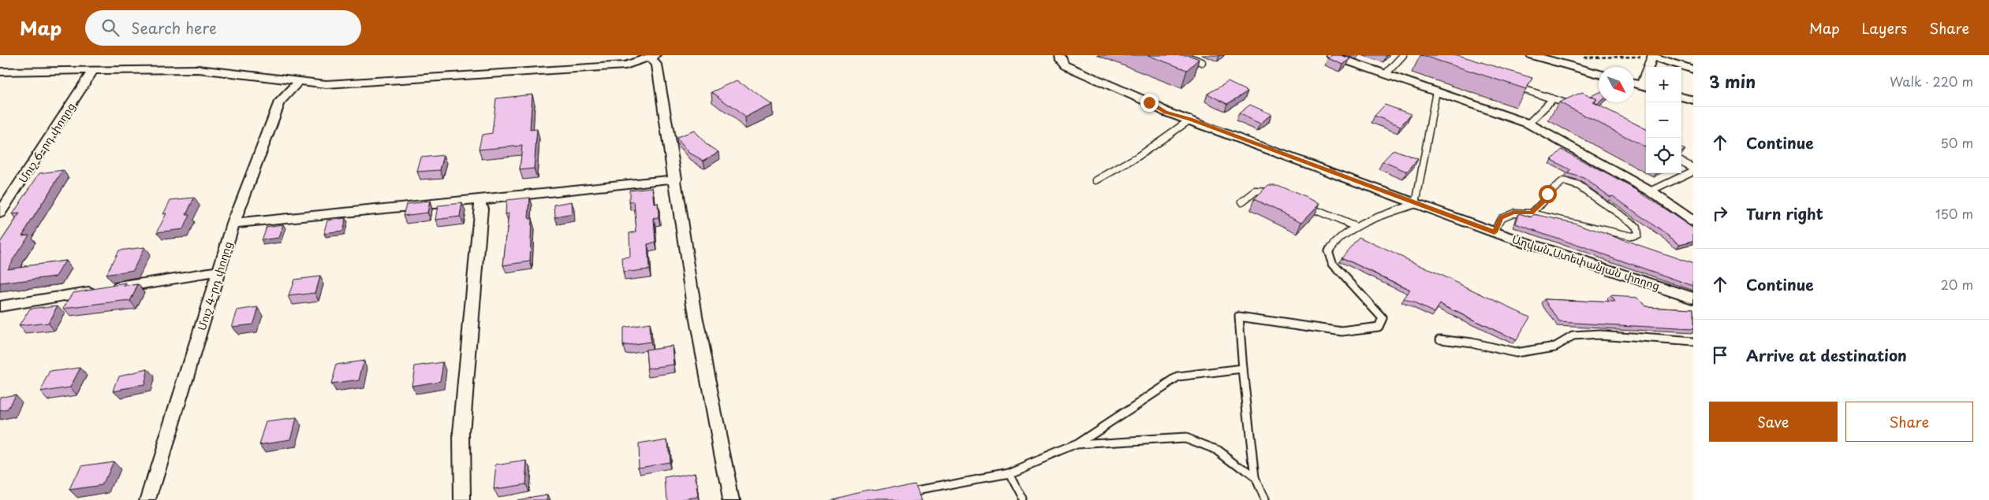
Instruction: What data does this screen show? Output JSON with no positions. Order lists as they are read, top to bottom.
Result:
{
  "streets": {
    "street": ["Մուշ 6-րդ փողոց", "Աղվան Ստեփանյան փողոց", "Մուշ 4-րդ փողոց"]
  },
  "north": "bottom right",
  "page": {
    "header": "Map",
    "search": "Search here",
    "nav": ["Map", "Layers", "Share"],
    "heading": ["3 min", "Walk · 220 m"],
    "map_buttons": ["+", "−"],
    "list": [
      ["Continue", "50 m"],
      ["Turn right", "150 m"],
      ["Continue", "20 m"],
      "Arrive at destination"
    ],
    "buttons": ["Save", "Share"]
  }
}
